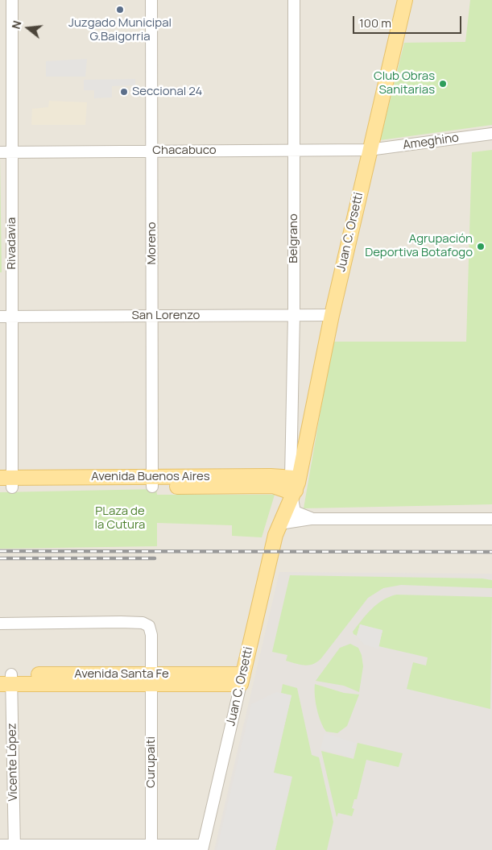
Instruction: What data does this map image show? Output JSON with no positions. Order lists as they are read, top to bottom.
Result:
{
  "streets": {
    "main road": ["Juan C. Orsetti", "Avenida Buenos Aires", "Avenida Santa Fe"],
    "street": [
      "Ameghino",
      "Chacabuco",
      "Belgrano",
      "Rivadavia",
      "Moreno",
      "San Lorenzo",
      "Vicente López",
      "Curupaiti"
    ]
  },
  "crossings": [
    ["Ameghino", "Chacabuco"],
    ["Ameghino", "Juan C. Orsetti"],
    ["Chacabuco", "Juan C. Orsetti"],
    ["Chacabuco", "Belgrano"],
    ["Chacabuco", "Rivadavia"],
    ["Chacabuco", "Moreno"],
    ["Juan C. Orsetti", "Belgrano"],
    ["Juan C. Orsetti", "San Lorenzo"],
    ["Juan C. Orsetti", "Avenida Buenos Aires"],
    ["Juan C. Orsetti", "Avenida Santa Fe"],
    ["Belgrano", "San Lorenzo"],
    ["Belgrano", "Avenida Buenos Aires"],
    ["Rivadavia", "San Lorenzo"],
    ["Rivadavia", "Avenida Buenos Aires"],
    ["Moreno", "San Lorenzo"],
    ["Moreno", "Avenida Buenos Aires"],
    ["Avenida Santa Fe", "Vicente López"],
    ["Avenida Santa Fe", "Curupaiti"]
  ],
  "parks": ["PLaza de la Cutura"],
  "places": [
    "Juzgado Municipal G.Baigorria",
    "Club Obras Sanitarias",
    "Seccional 24",
    "Agrupación Deportiva Botafogo"
  ],
  "scale_bar": "100 m",
  "north": "left"
}
